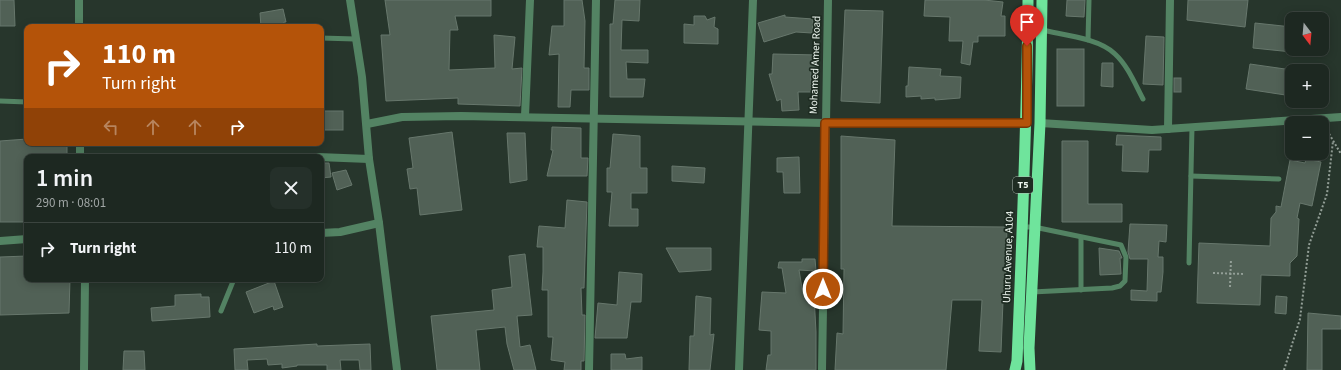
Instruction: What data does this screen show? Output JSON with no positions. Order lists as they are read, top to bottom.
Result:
{
  "streets": {
    "highway": ["T5", "Uhuru Avenue, A104"],
    "street": ["Mohamed Amer Road"]
  },
  "north": "bottom",
  "page": {
    "map_buttons": ["+", "−"],
    "turn": ["110 m", "Turn right"],
    "heading": ["1 min", "290 m · 08:01"],
    "list": [
      {
        "name": "Turn right",
        "value": "110 m"
      }
    ]
  }
}
